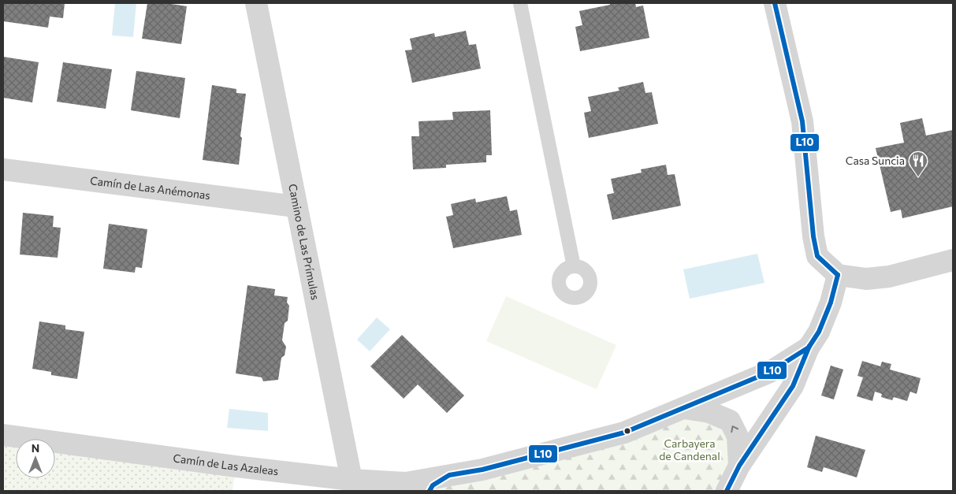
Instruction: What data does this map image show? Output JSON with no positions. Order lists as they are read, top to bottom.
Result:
{
  "streets": {
    "street": ["Camín de Las Anémonas", "Camino de Las Prímulas", "Camín de Las Azaleas"]
  },
  "crossings": [
    ["Camín de Las Anémonas", "Camino de Las Prímulas"],
    ["Camino de Las Prímulas", "Camín de Las Azaleas"]
  ],
  "parks": ["Carbayera de Candenal"],
  "places": {
    "restaurant": ["Casa Suncia"]
  },
  "lines": ["transit line L10"],
  "north": "top"
}
